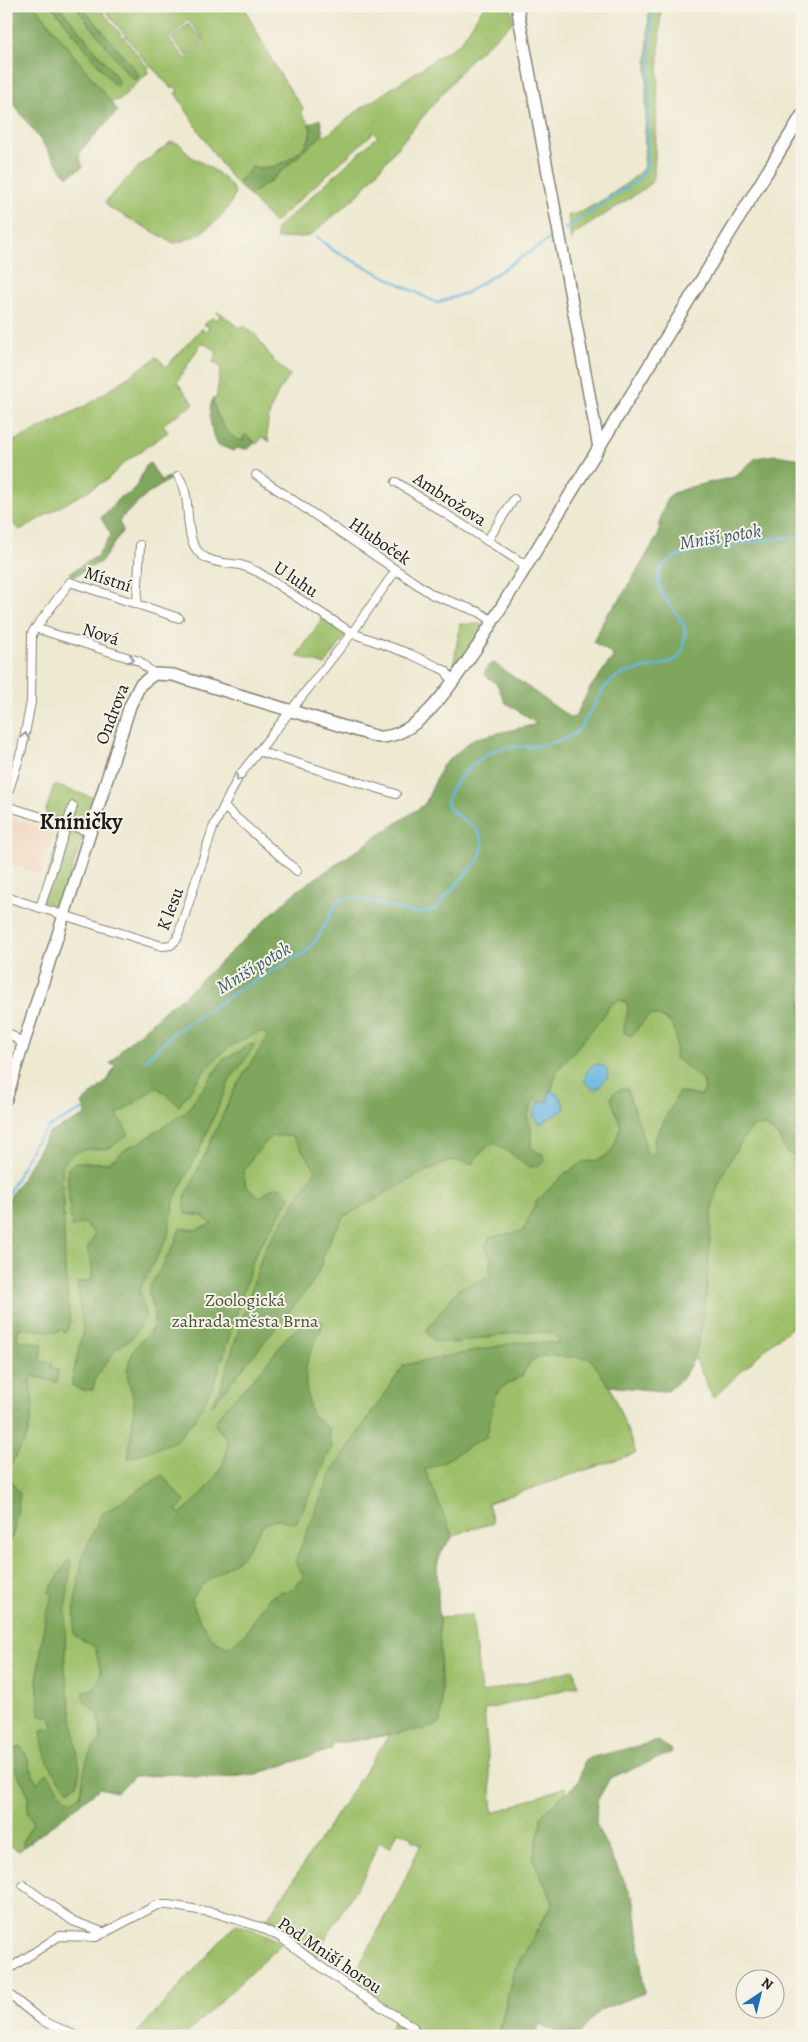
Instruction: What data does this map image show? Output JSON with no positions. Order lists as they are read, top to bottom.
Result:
{
  "streets": {
    "street": [
      "Ambrožova",
      "Hluboček",
      "Místní",
      "U luhu",
      "Nová",
      "Ondrova",
      "K lesu",
      "Pod Mniší horou"
    ]
  },
  "crossings": [
    ["Ambrožova", "Ondrova"],
    ["Hluboček", "Ondrova"],
    ["Hluboček", "K lesu"],
    ["Místní", "Nová"],
    ["U luhu", "Ondrova"],
    ["U luhu", "K lesu"],
    ["Nová", "Ondrova"],
    ["Ondrova", "K lesu"]
  ],
  "one_way": ["Nová"],
  "districts": ["Kníničky"],
  "water": ["Mniší potok"],
  "parks": ["Zoologická zahrada města Brna"],
  "north": "top right"
}
